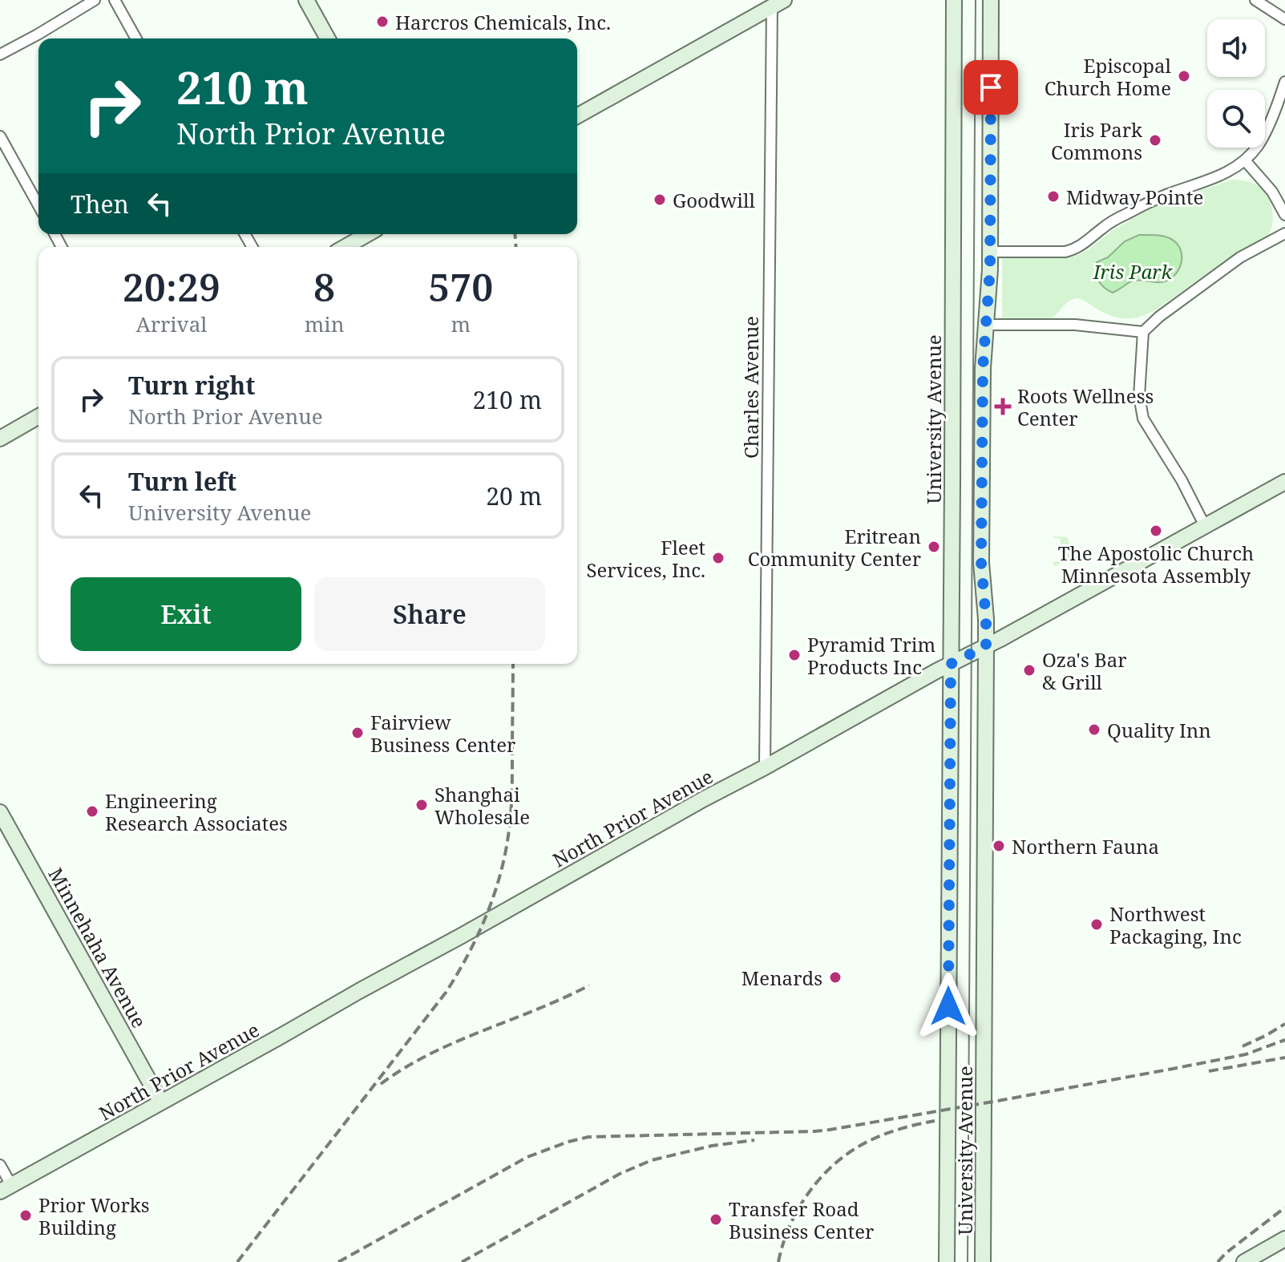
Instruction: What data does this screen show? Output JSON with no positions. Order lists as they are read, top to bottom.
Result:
{
  "streets": {
    "main road": ["University Avenue", "North Prior Avenue", "Minnehaha Avenue"],
    "street": ["Charles Avenue"]
  },
  "crossings": [
    ["Charles Avenue", "North Prior Avenue"],
    ["University Avenue", "North Prior Avenue"],
    ["North Prior Avenue", "Minnehaha Avenue"]
  ],
  "parks": ["Iris Park"],
  "places": {
    "other": [
      "Harcros Chemicals, Inc.",
      "Episcopal Church Home",
      "Iris Park Commons",
      "Midway Pointe",
      "Goodwill",
      "The Apostolic Church Minnesota Assembly",
      "Eritrean Community Center",
      "Fleet Services, Inc.",
      "Pyramid Trim Products Inc",
      "Oza's Bar & Grill",
      "Quality Inn",
      "Fairview Business Center",
      "Shanghai Wholesale",
      "Engineering Research Associates",
      "Northern Fauna",
      "Northwest Packaging, Inc",
      "Menards",
      "Prior Works Building",
      "Transfer Road Business Center"
    ],
    "health": ["Roots Wellness Center"]
  },
  "page": {
    "turn": ["210 m", "North Prior Avenue"],
    "then": "Then",
    "eta": [
      "20:29",
      "Arrival",
      "8",
      "min",
      "570",
      "m"
    ],
    "list": [
      {
        "name": "Turn right",
        "note": "North Prior Avenue",
        "value": "210 m"
      },
      {
        "name": "Turn left",
        "note": "University Avenue",
        "value": "20 m"
      }
    ],
    "buttons": ["Exit", "Share"]
  }
}
